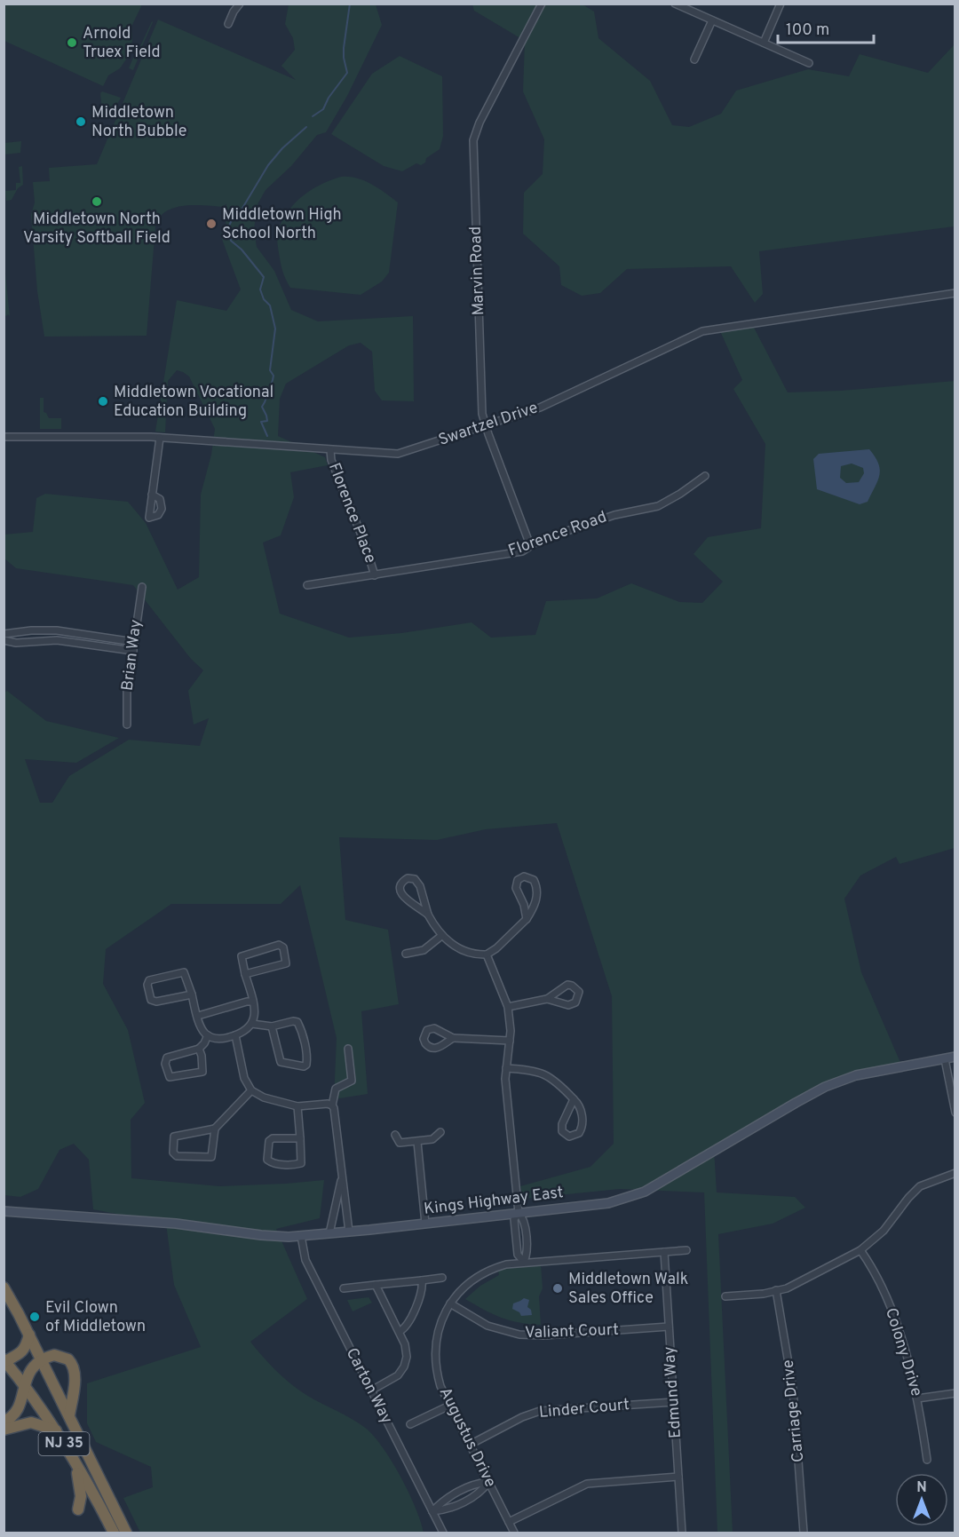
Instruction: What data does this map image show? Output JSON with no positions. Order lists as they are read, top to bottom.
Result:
{
  "streets": {
    "highway": ["NJ 35"],
    "street": [
      "Marvin Road",
      "Swartzel Drive",
      "Florence Place",
      "Florence Road",
      "Brian Way",
      "Kings Highway East",
      "Valiant Court",
      "Colony Drive",
      "Carton Way",
      "Edmund Way",
      "Linder Court",
      "Carriage Drive",
      "Augustus Drive"
    ]
  },
  "crossings": [
    ["Marvin Road", "Swartzel Drive"],
    ["Marvin Road", "Florence Road"],
    ["Swartzel Drive", "Florence Place"],
    ["Florence Place", "Florence Road"],
    ["Kings Highway East", "Carton Way"],
    ["Valiant Court", "Edmund Way"],
    ["Valiant Court", "Augustus Drive"],
    ["Edmund Way", "Linder Court"],
    ["Edmund Way", "Augustus Drive"],
    ["Linder Court", "Augustus Drive"]
  ],
  "places": [
    "Arnold Truex Field",
    "Middletown North Bubble",
    "Middletown North Varsity Softball Field",
    "Middletown High School North",
    "Middletown Vocational Education Building",
    "Middletown Walk Sales Office",
    "Evil Clown of Middletown"
  ],
  "scale_bar": "100 m",
  "north": "top"
}
